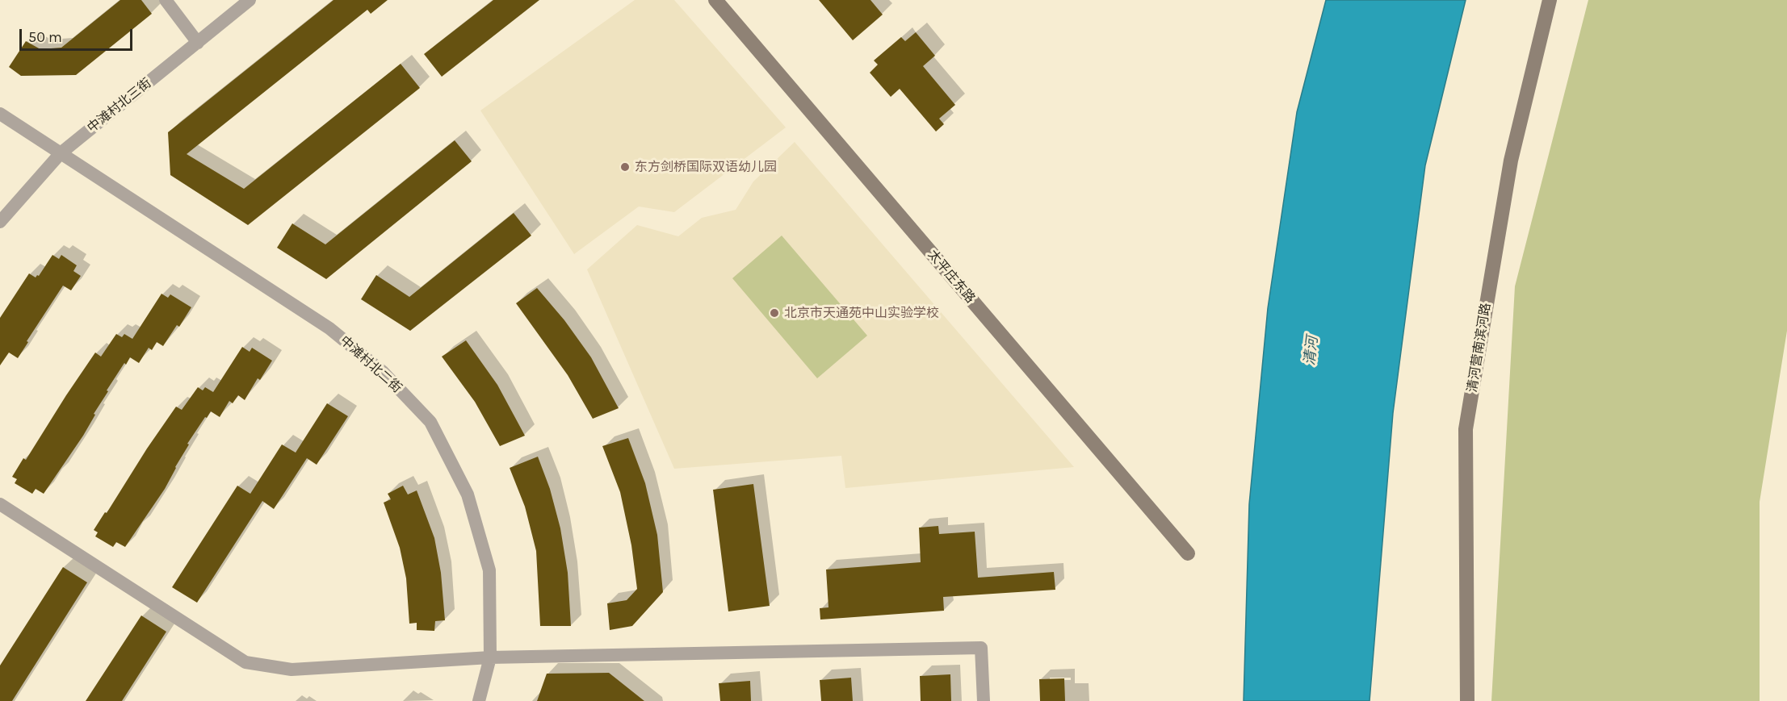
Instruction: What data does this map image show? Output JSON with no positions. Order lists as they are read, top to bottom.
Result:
{
  "streets": {
    "street": [
      "中滩村北三街",
      "太平庄东路",
      "清河营南滨河路",
      "中滩村北二街"
    ]
  },
  "crossings": [
    ["中滩村北三街", "中滩村北二街"]
  ],
  "water": ["清河"],
  "places": ["东方剑桥国际双语幼儿园", "北京市天通苑中山实验学校"],
  "scale_bar": "50 m"
}
